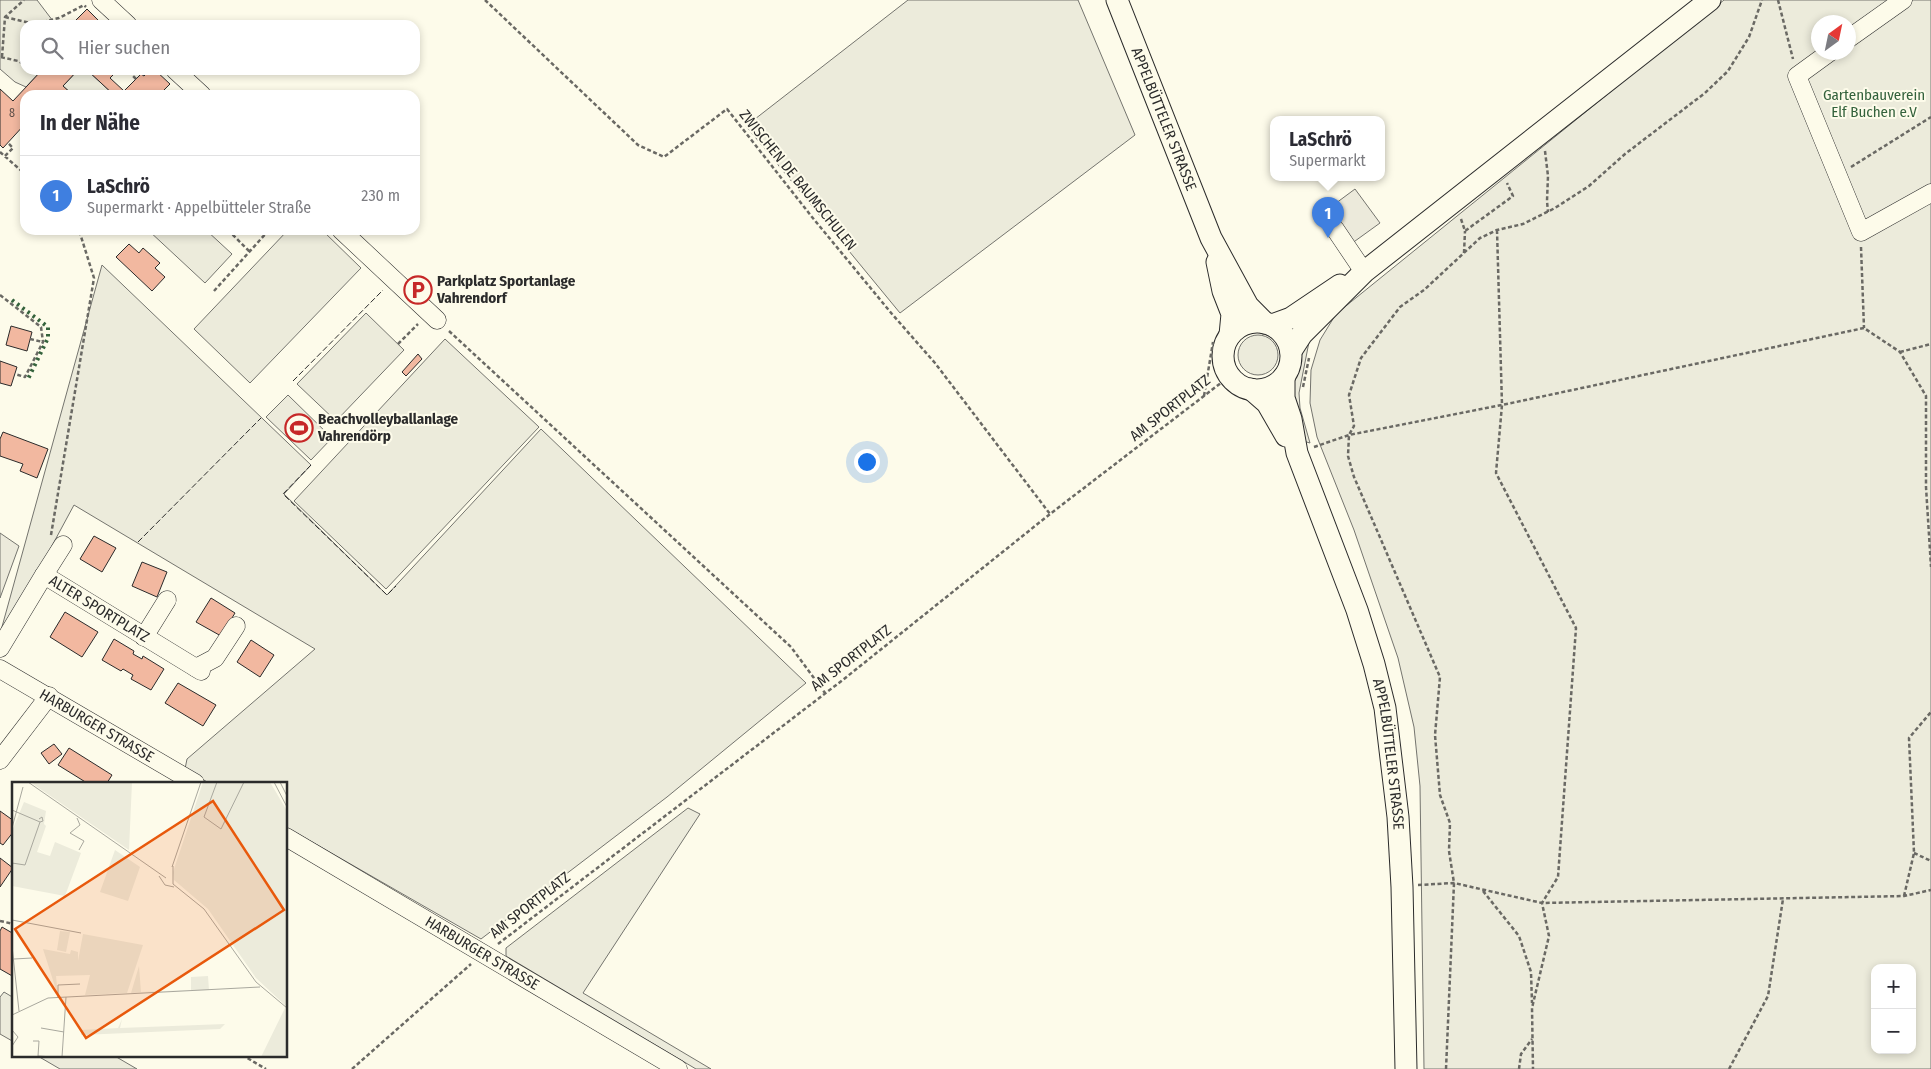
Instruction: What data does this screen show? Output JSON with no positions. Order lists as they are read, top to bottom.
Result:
{
  "streets": {
    "main road": ["APPELBÜTTELER STRASSE"],
    "street": ["ALTER SPORTPLATZ", "HARBURGER STRASSE"],
    "path": ["ZWISCHEN DE BAUMSCHULEN", "AM SPORTPLATZ"]
  },
  "crossings": [
    ["APPELBÜTTELER STRASSE", "AM SPORTPLATZ"],
    ["ZWISCHEN DE BAUMSCHULEN", "AM SPORTPLATZ"],
    ["AM SPORTPLATZ", "HARBURGER STRASSE"]
  ],
  "parks": ["Gartenbauverein Elf Buchen e.V"],
  "places": {
    "parking": ["Parkplatz Sportanlage Vahrendorf"],
    "sports": ["Beachvolleyballanlage Vahrendörp"]
  },
  "house_numbers": ["8"],
  "north": "top right",
  "page": {
    "search": "Hier suchen",
    "heading": "In der Nähe",
    "popup": ["LaSchrö", "Supermarkt"],
    "list": [
      {
        "mark": "1",
        "name": "LaSchrö",
        "note": "Supermarkt · Appelbütteler Straße",
        "value": "230 m"
      }
    ],
    "pins": "1",
    "map_buttons": ["+", "−"]
  }
}
